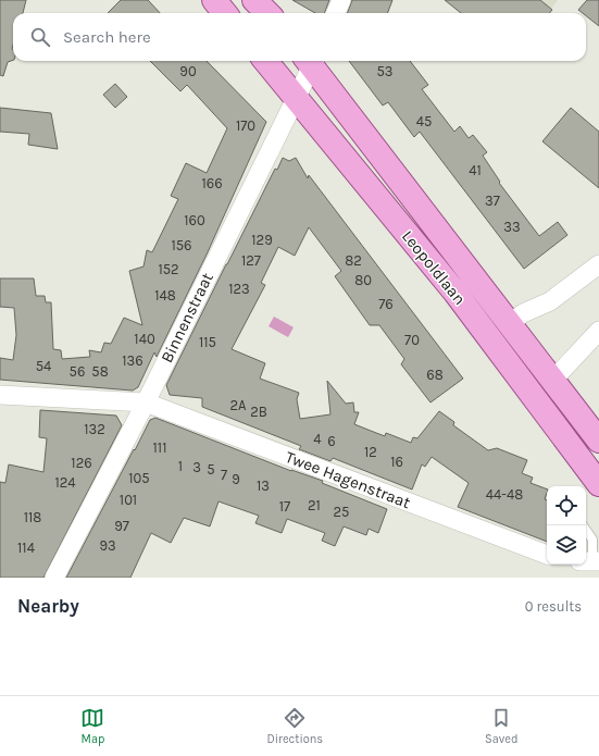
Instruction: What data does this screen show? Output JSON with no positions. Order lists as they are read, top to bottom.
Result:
{
  "streets": {
    "main road": ["Leopoldlaan"],
    "street": ["Binnenstraat", "Twee Hagenstraat"]
  },
  "crossings": [
    ["Leopoldlaan", "Binnenstraat"],
    ["Binnenstraat", "Twee Hagenstraat"]
  ],
  "house_numbers": [
    "90",
    "53",
    "45",
    "170",
    "41",
    "166",
    "37",
    "160",
    "33",
    "129",
    "156",
    "127",
    "82",
    "152",
    "80",
    "123",
    "148",
    "76",
    "140",
    "70",
    "115",
    "136",
    "54",
    "56",
    "58",
    "68",
    "2A",
    "2B",
    "132",
    "4",
    "6",
    "111",
    "12",
    "16",
    "126",
    "1",
    "3",
    "5",
    "7",
    "105",
    "9",
    "124",
    "13",
    "44-48",
    "101",
    "21",
    "17",
    "25",
    "118",
    "97",
    "93",
    "114"
  ],
  "page": {
    "search": "Search here",
    "heading": ["Nearby", "0 results"],
    "nav": ["Map", "Directions", "Saved"]
  }
}
